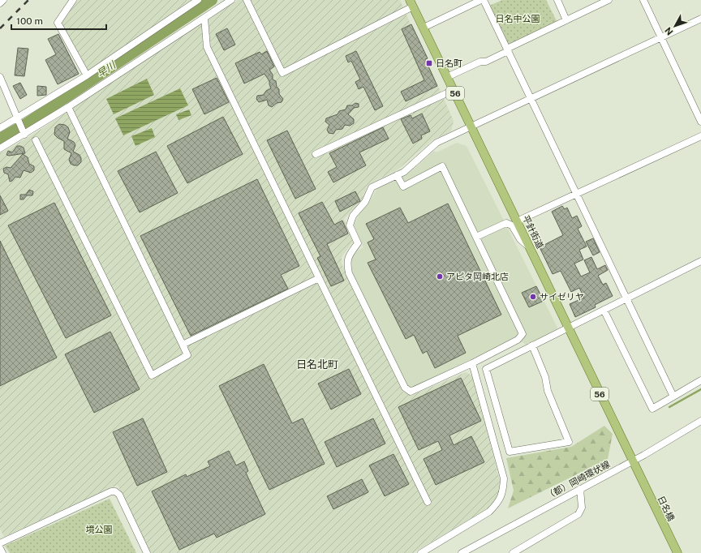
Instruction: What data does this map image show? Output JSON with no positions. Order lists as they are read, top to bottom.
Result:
{
  "streets": {
    "main road": ["56", "平針街道", "日名橋"],
    "street": ["（都）岡崎環状線"]
  },
  "crossings": [
    ["平針街道", "（都）岡崎環状線"],
    ["平針街道", "日名橋"]
  ],
  "districts": ["日名北町"],
  "water": ["早川"],
  "parks": ["日名中公園", "境公園"],
  "places": {
    "transit": ["日名町"],
    "other": ["アピタ岡崎北店", "サイゼリヤ"]
  },
  "scale_bar": "100 m",
  "north": "bottom left"
}
